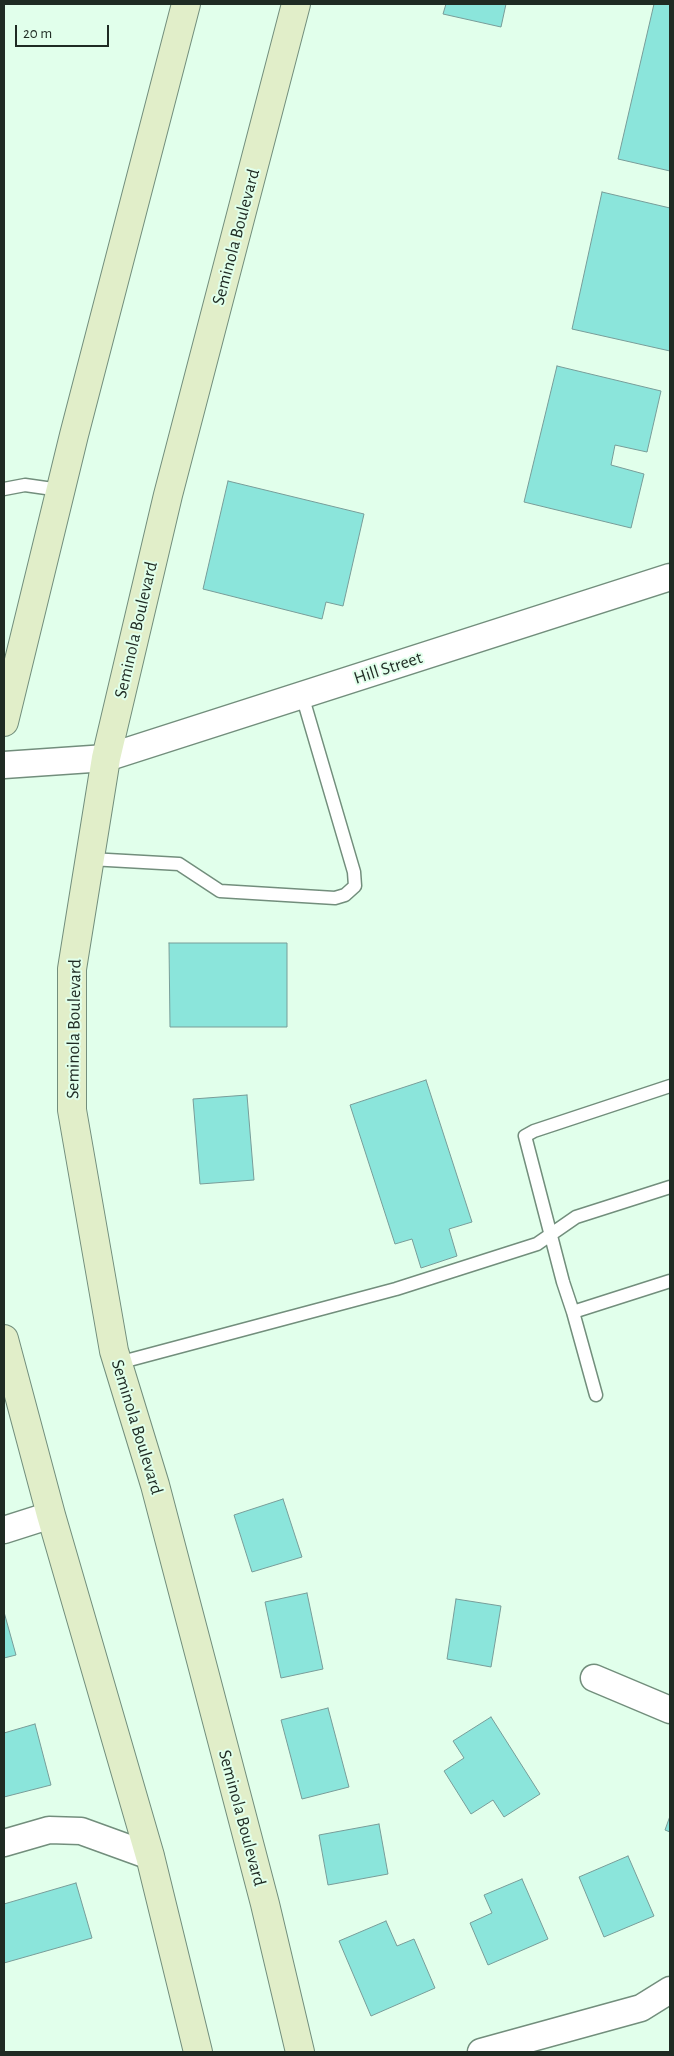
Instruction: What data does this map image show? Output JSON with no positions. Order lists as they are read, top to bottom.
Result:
{
  "streets": {
    "main road": ["Seminola Boulevard"],
    "street": ["Hill Street"]
  },
  "crossings": [
    ["Seminola Boulevard", "Hill Street"]
  ],
  "scale_bar": "20 m"
}
